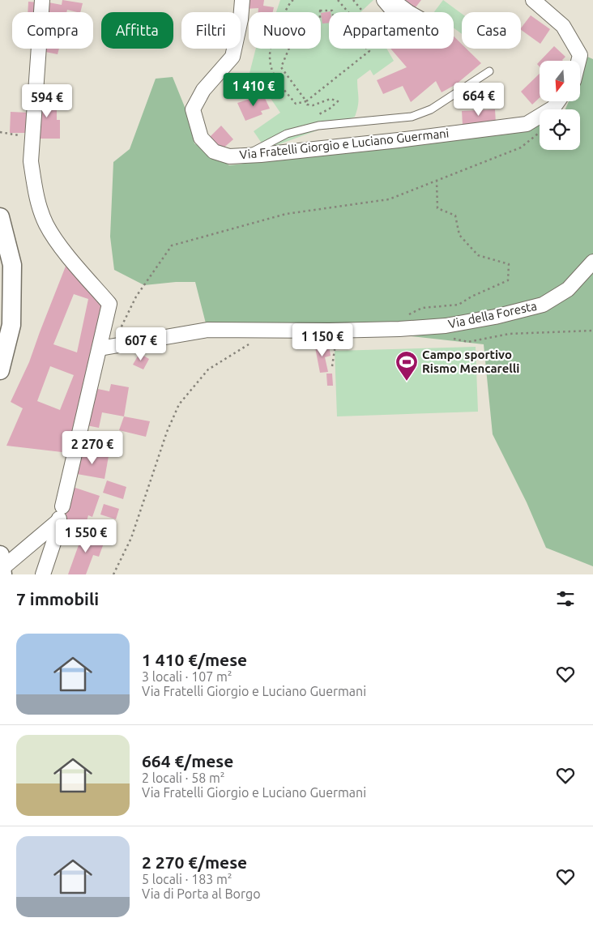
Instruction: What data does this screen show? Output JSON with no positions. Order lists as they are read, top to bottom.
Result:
{
  "streets": {
    "street": ["Via Fratelli Giorgio e Luciano Guermani", "Via della Foresta"]
  },
  "places": {
    "sports": ["Campo sportivo Rismo Mencarelli"]
  },
  "north": "bottom",
  "page": {
    "chip": [
      "Compra",
      "Affitta",
      "Filtri",
      "Nuovo",
      "Appartamento",
      "Casa"
    ],
    "price": [
      "1 410 €",
      "664 €",
      "594 €",
      "1 150 €",
      "607 €",
      "2 270 €",
      "1 550 €"
    ],
    "heading": "7 immobili",
    "list": [
      {
        "name": "1 410 €/mese",
        "note": "3 locali · 107 m² · Via Fratelli Giorgio e Luciano Guermani"
      },
      {
        "name": "664 €/mese",
        "note": "2 locali · 58 m² · Via Fratelli Giorgio e Luciano Guermani"
      },
      {
        "name": "2 270 €/mese",
        "note": "5 locali · 183 m² · Via di Porta al Borgo"
      }
    ]
  }
}
